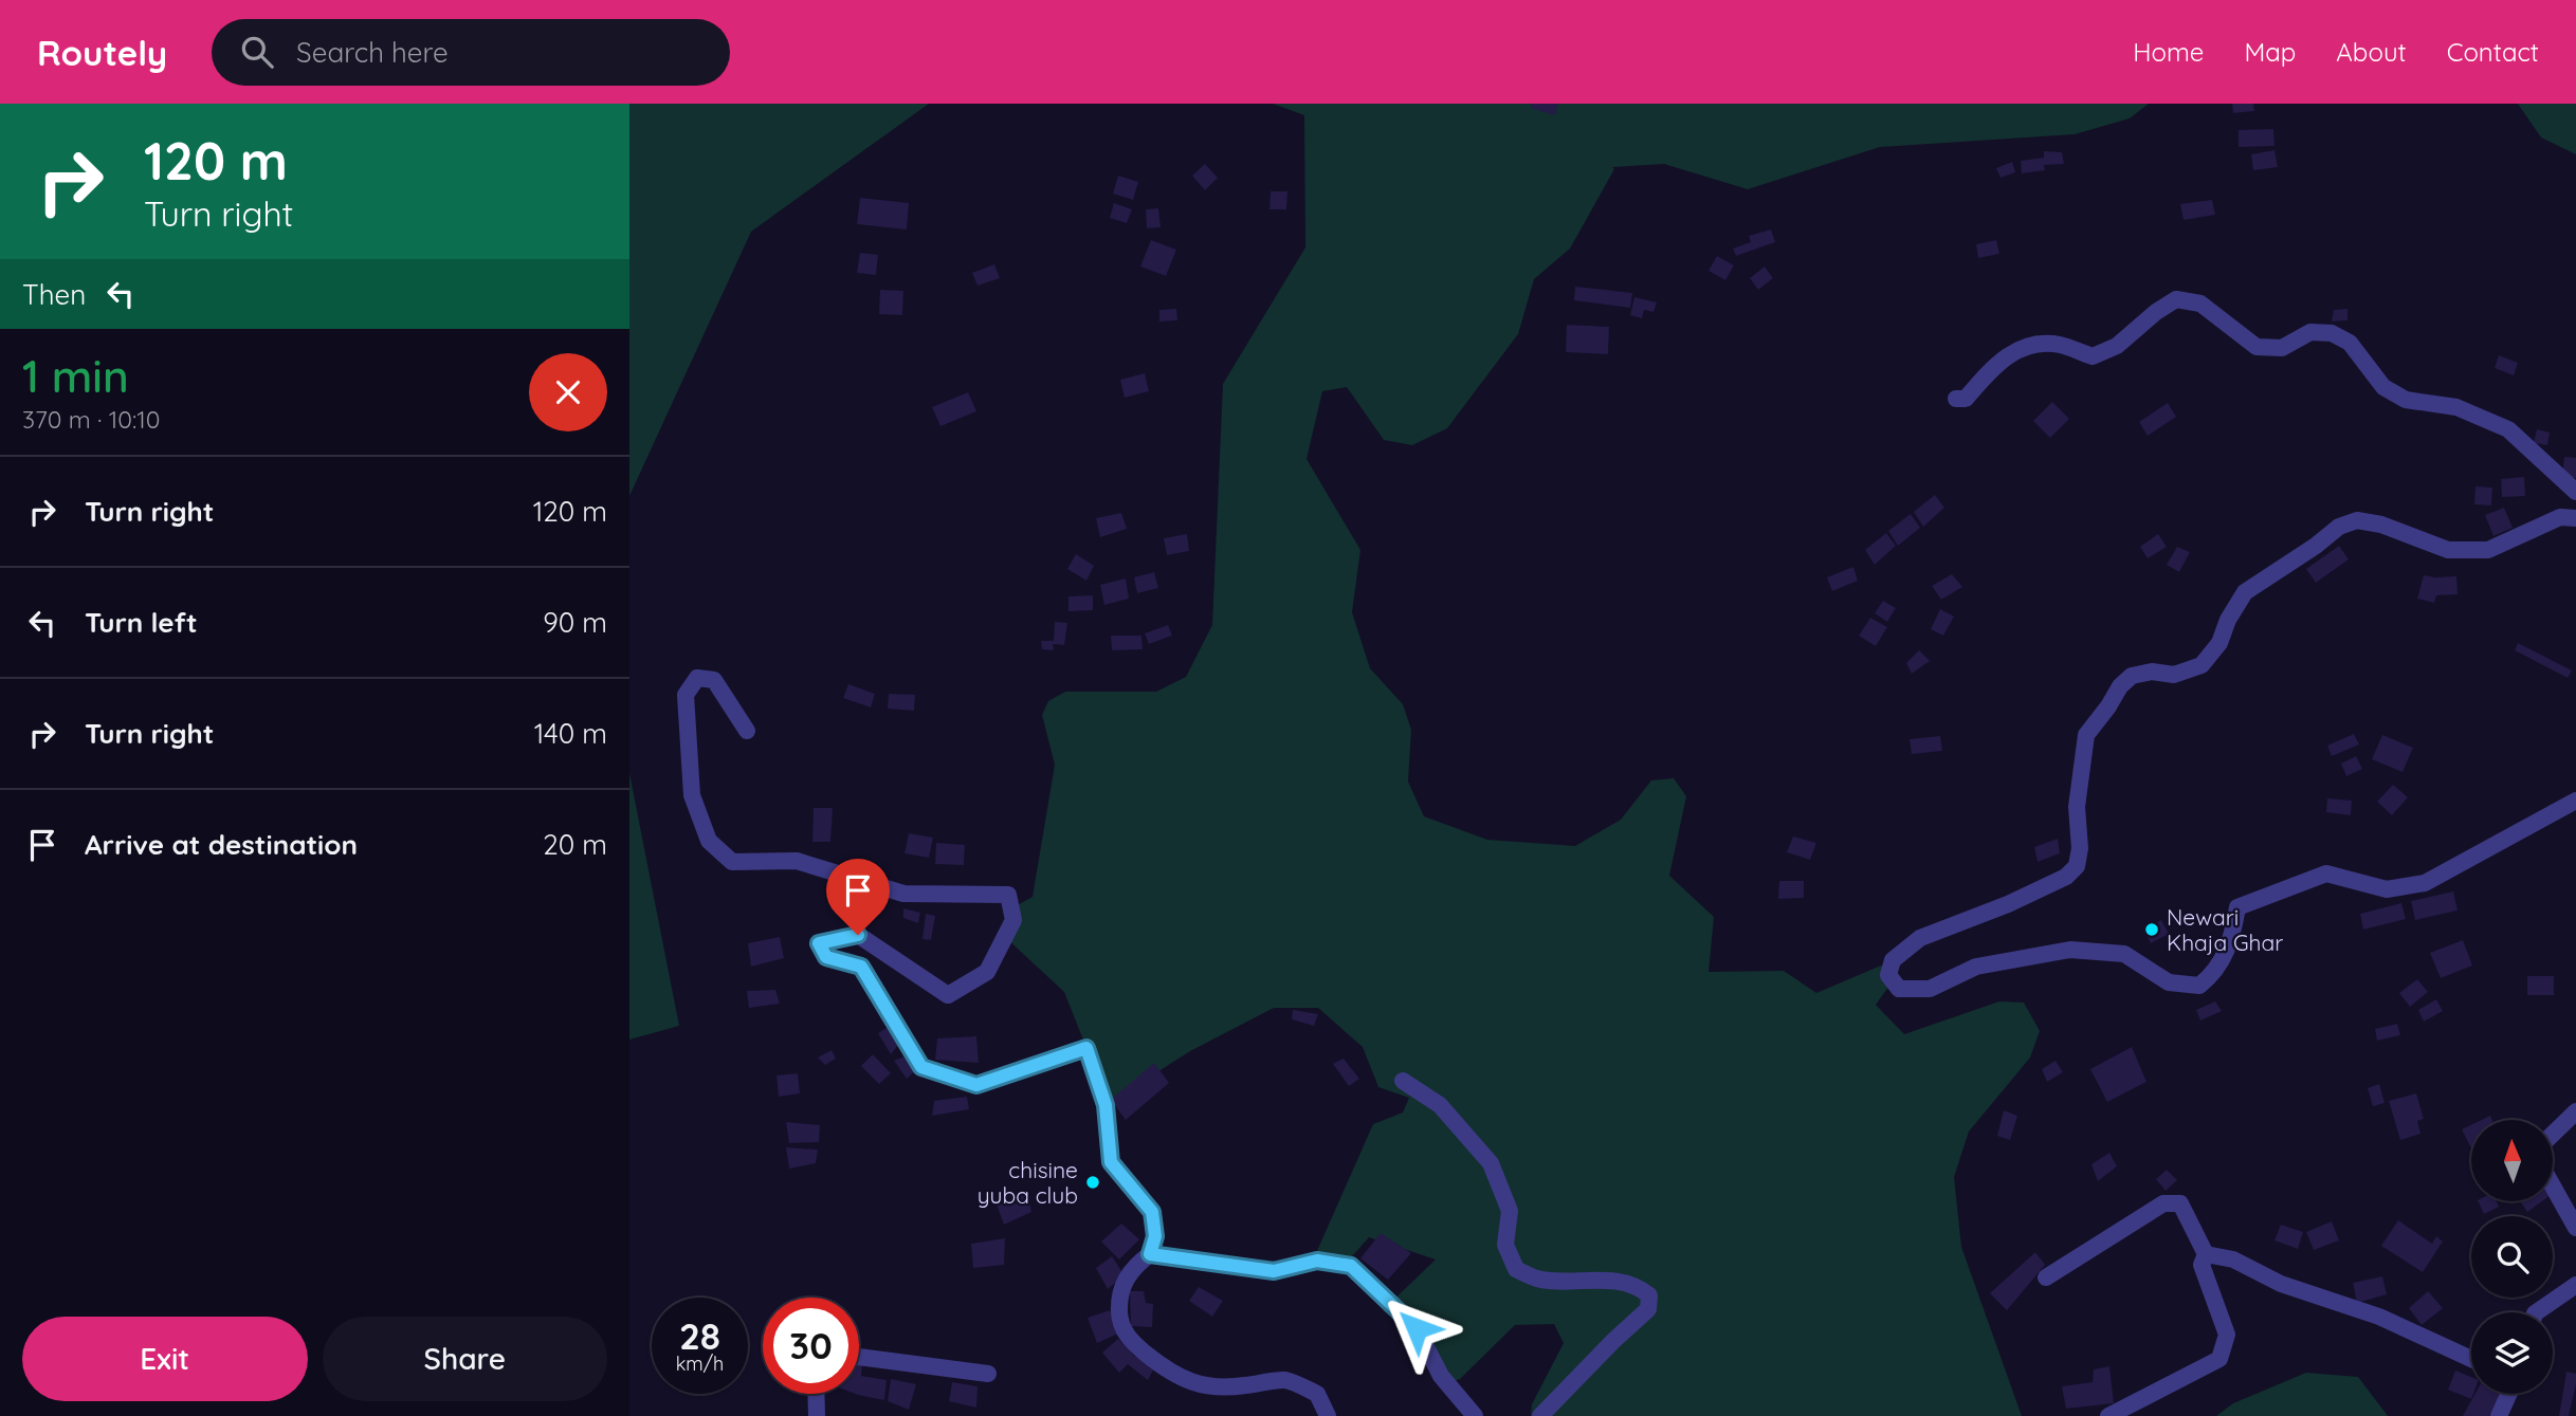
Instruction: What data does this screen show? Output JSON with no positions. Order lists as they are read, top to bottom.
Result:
{
  "places": ["Newari Khaja Ghar", "chisine yuba club"],
  "north": "top",
  "page": {
    "header": "Routely",
    "search": "Search here",
    "nav": [
      "Home",
      "Map",
      "About",
      "Contact"
    ],
    "turn": ["120 m", "Turn right"],
    "then": "Then",
    "heading": ["1 min", "370 m · 10:10"],
    "list": [
      {
        "name": "Turn right",
        "value": "120 m"
      },
      {
        "name": "Turn left",
        "value": "90 m"
      },
      {
        "name": "Turn right",
        "value": "140 m"
      },
      {
        "name": "Arrive at destination",
        "value": "20 m"
      }
    ],
    "speed": "28 km/h",
    "limit": "30",
    "buttons": ["Exit", "Share"]
  }
}
